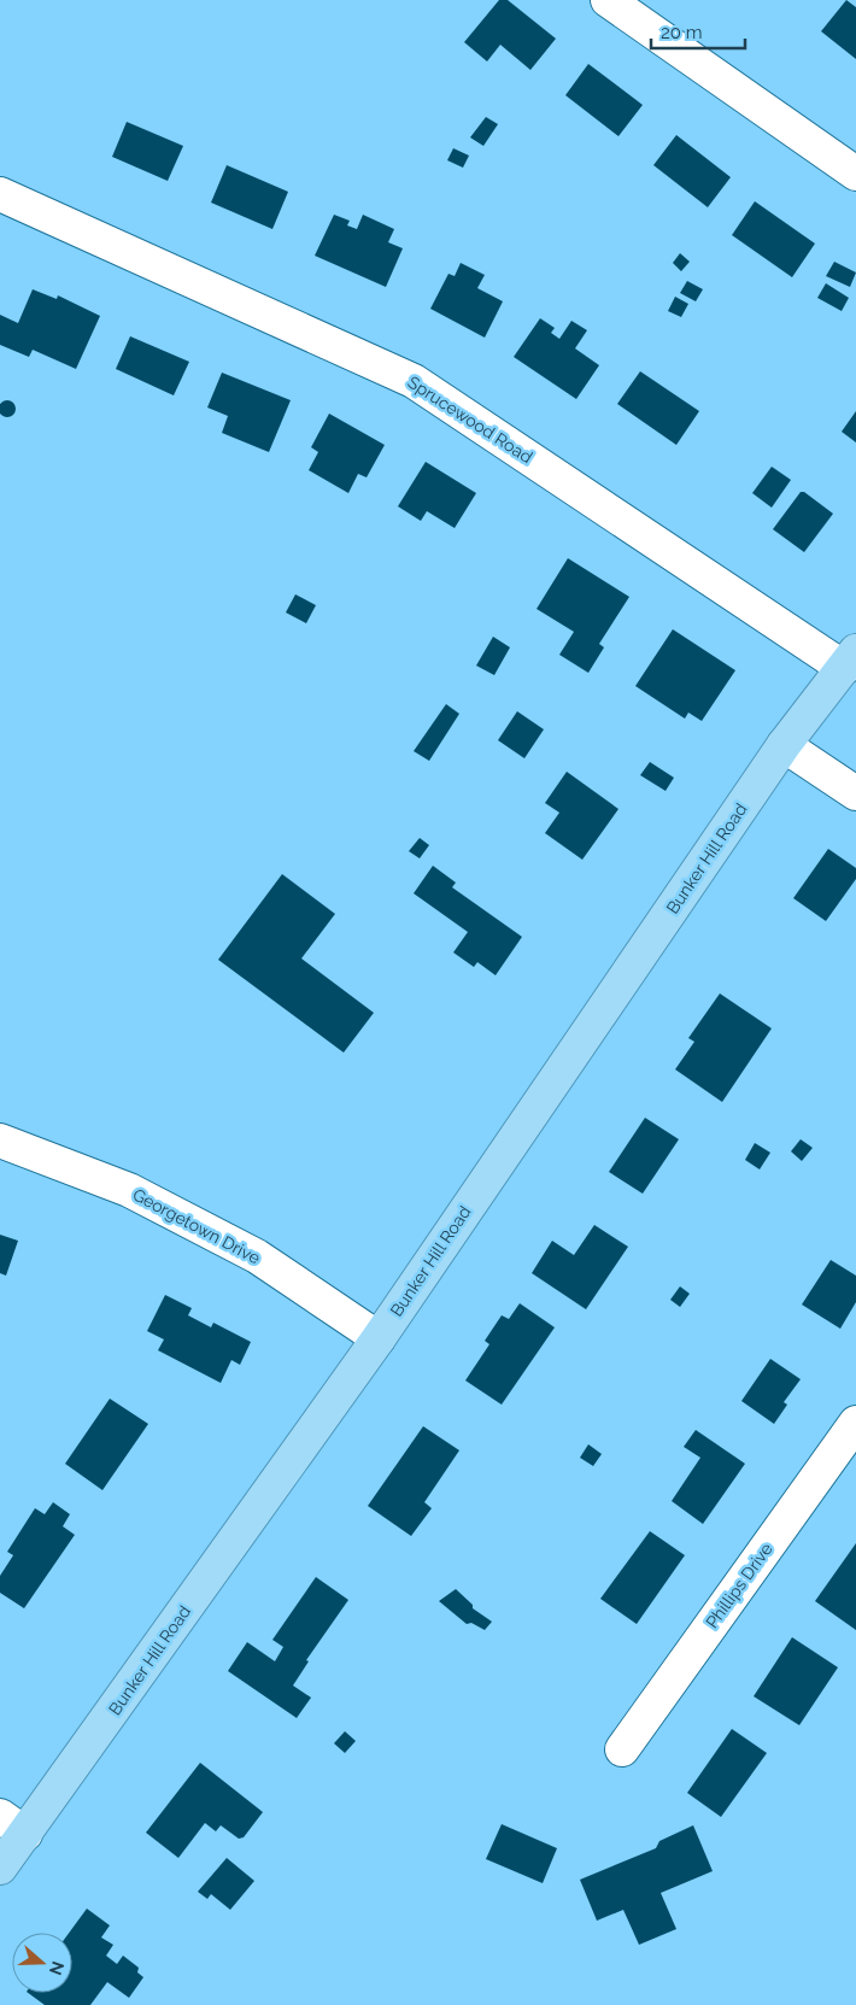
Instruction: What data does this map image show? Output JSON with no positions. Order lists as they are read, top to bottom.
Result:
{
  "streets": {
    "main road": ["Bunker Hill Road"],
    "street": ["Sprucewood Road", "Georgetown Drive", "Phillips Drive"]
  },
  "crossings": [
    ["Sprucewood Road", "Bunker Hill Road"],
    ["Bunker Hill Road", "Georgetown Drive"]
  ],
  "scale_bar": "20 m",
  "north": "right"
}
